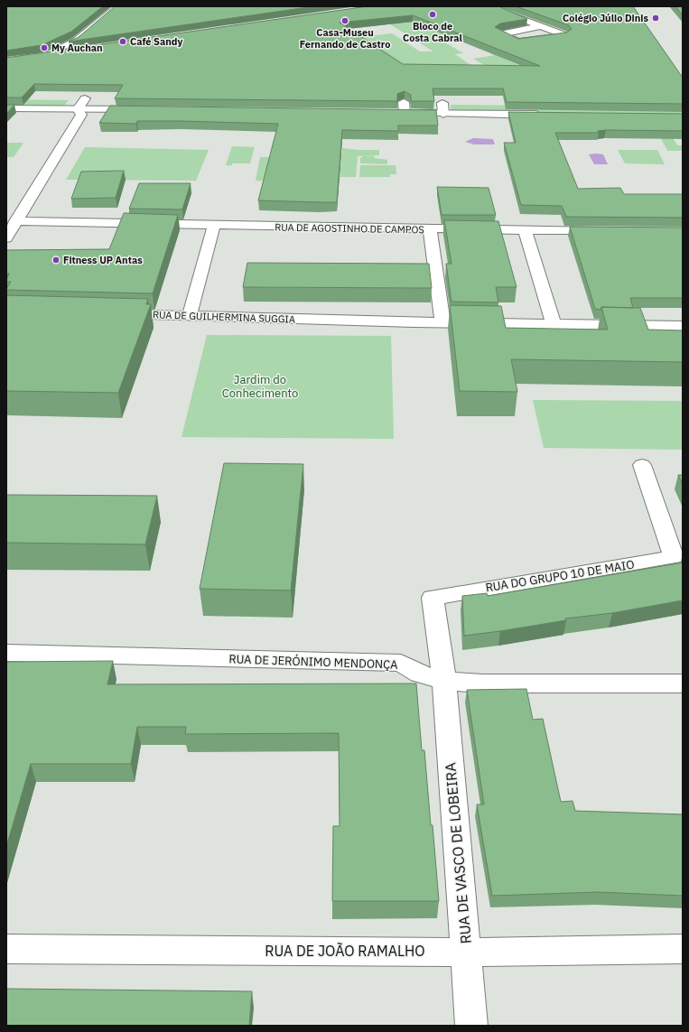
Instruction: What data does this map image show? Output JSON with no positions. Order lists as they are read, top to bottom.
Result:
{
  "streets": {
    "street": [
      "RUA DE AGOSTINHO DE CAMPOS",
      "RUA DE GUILHERMINA SUGGIA",
      "RUA DO GRUPO 10 DE MAIO",
      "RUA DE JERÓNIMO MENDONÇA",
      "RUA DE VASCO DE LOBEIRA",
      "RUA DE JOÃO RAMALHO"
    ]
  },
  "crossings": [
    ["RUA DO GRUPO 10 DE MAIO", "RUA DE JERÓNIMO MENDONÇA"],
    ["RUA DO GRUPO 10 DE MAIO", "RUA DE VASCO DE LOBEIRA"],
    ["RUA DE JERÓNIMO MENDONÇA", "RUA DE VASCO DE LOBEIRA"],
    ["RUA DE VASCO DE LOBEIRA", "RUA DE JOÃO RAMALHO"]
  ],
  "parks": ["Jardim do Conhecimento"],
  "places": [
    "Bloco de Costa Cabral",
    "Colégio Júlio Dinis",
    "Casa-Museu Fernando de Castro",
    "Café Sandy",
    "My Auchan",
    "Fitness UP Antas"
  ]
}
